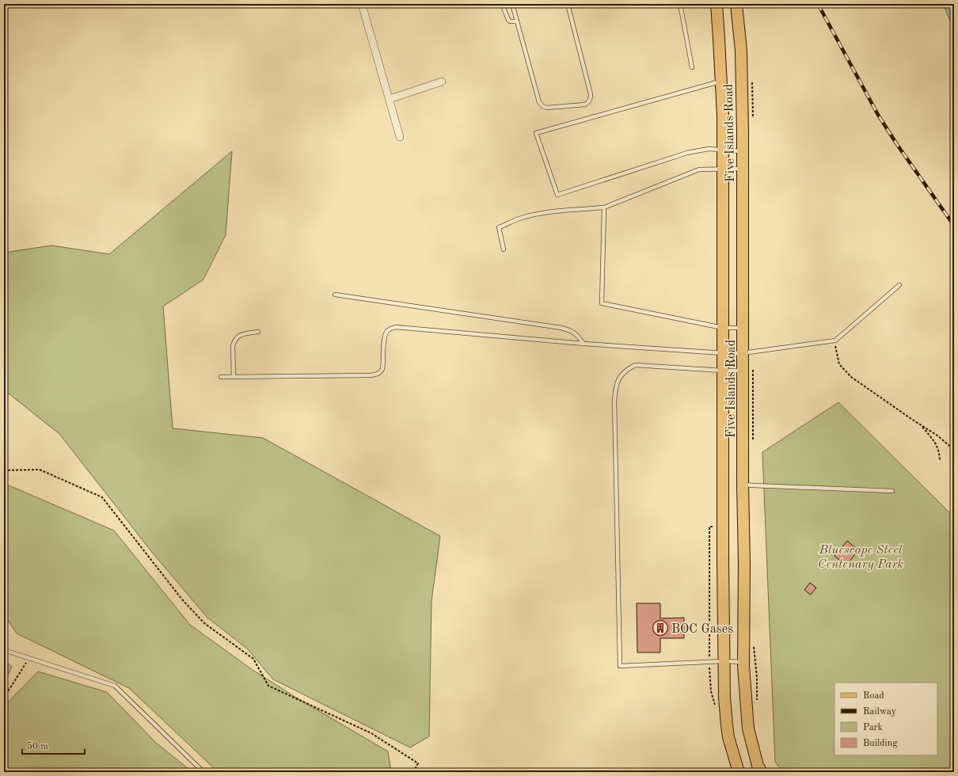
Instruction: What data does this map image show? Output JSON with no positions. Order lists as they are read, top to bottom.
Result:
{
  "streets": {
    "main road": ["Five Islands Road"]
  },
  "parks": ["Bluescope Steel Centenary Park"],
  "places": {
    "building": ["BOC Gases"]
  },
  "legend": [
    "Road",
    "Railway",
    "Park",
    "Building"
  ],
  "scale_bar": "50 m"
}
